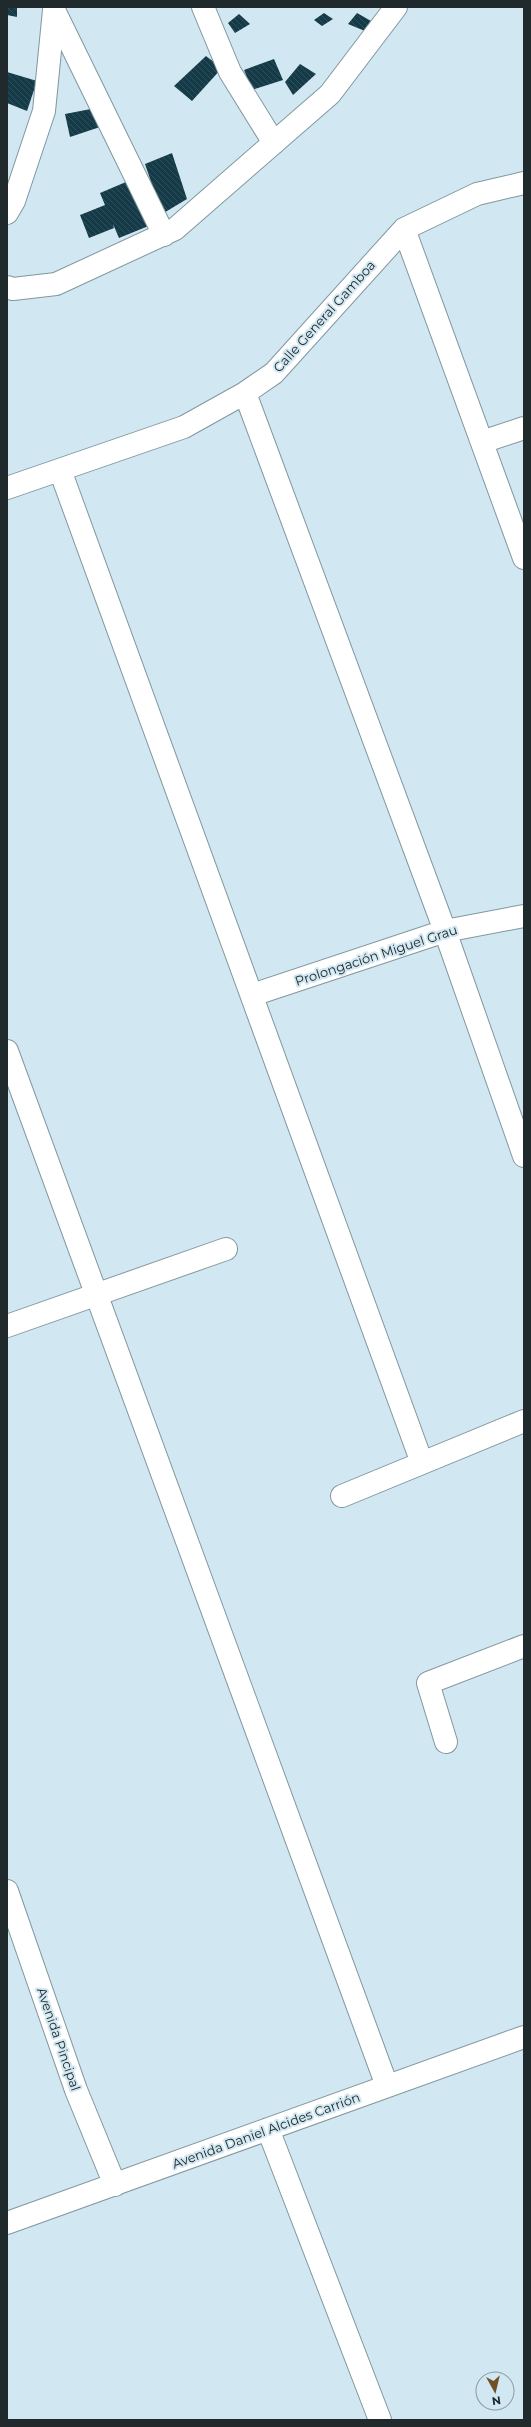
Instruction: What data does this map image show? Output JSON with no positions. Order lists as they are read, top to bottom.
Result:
{
  "streets": {
    "street": [
      "Calle General Gamboa",
      "Prolongación Miguel Grau",
      "Avenida Pincipal",
      "Avenida Daniel Alcides Carrión"
    ]
  },
  "crossings": [
    ["Avenida Pincipal", "Avenida Daniel Alcides Carrión"]
  ],
  "north": "bottom"
}
